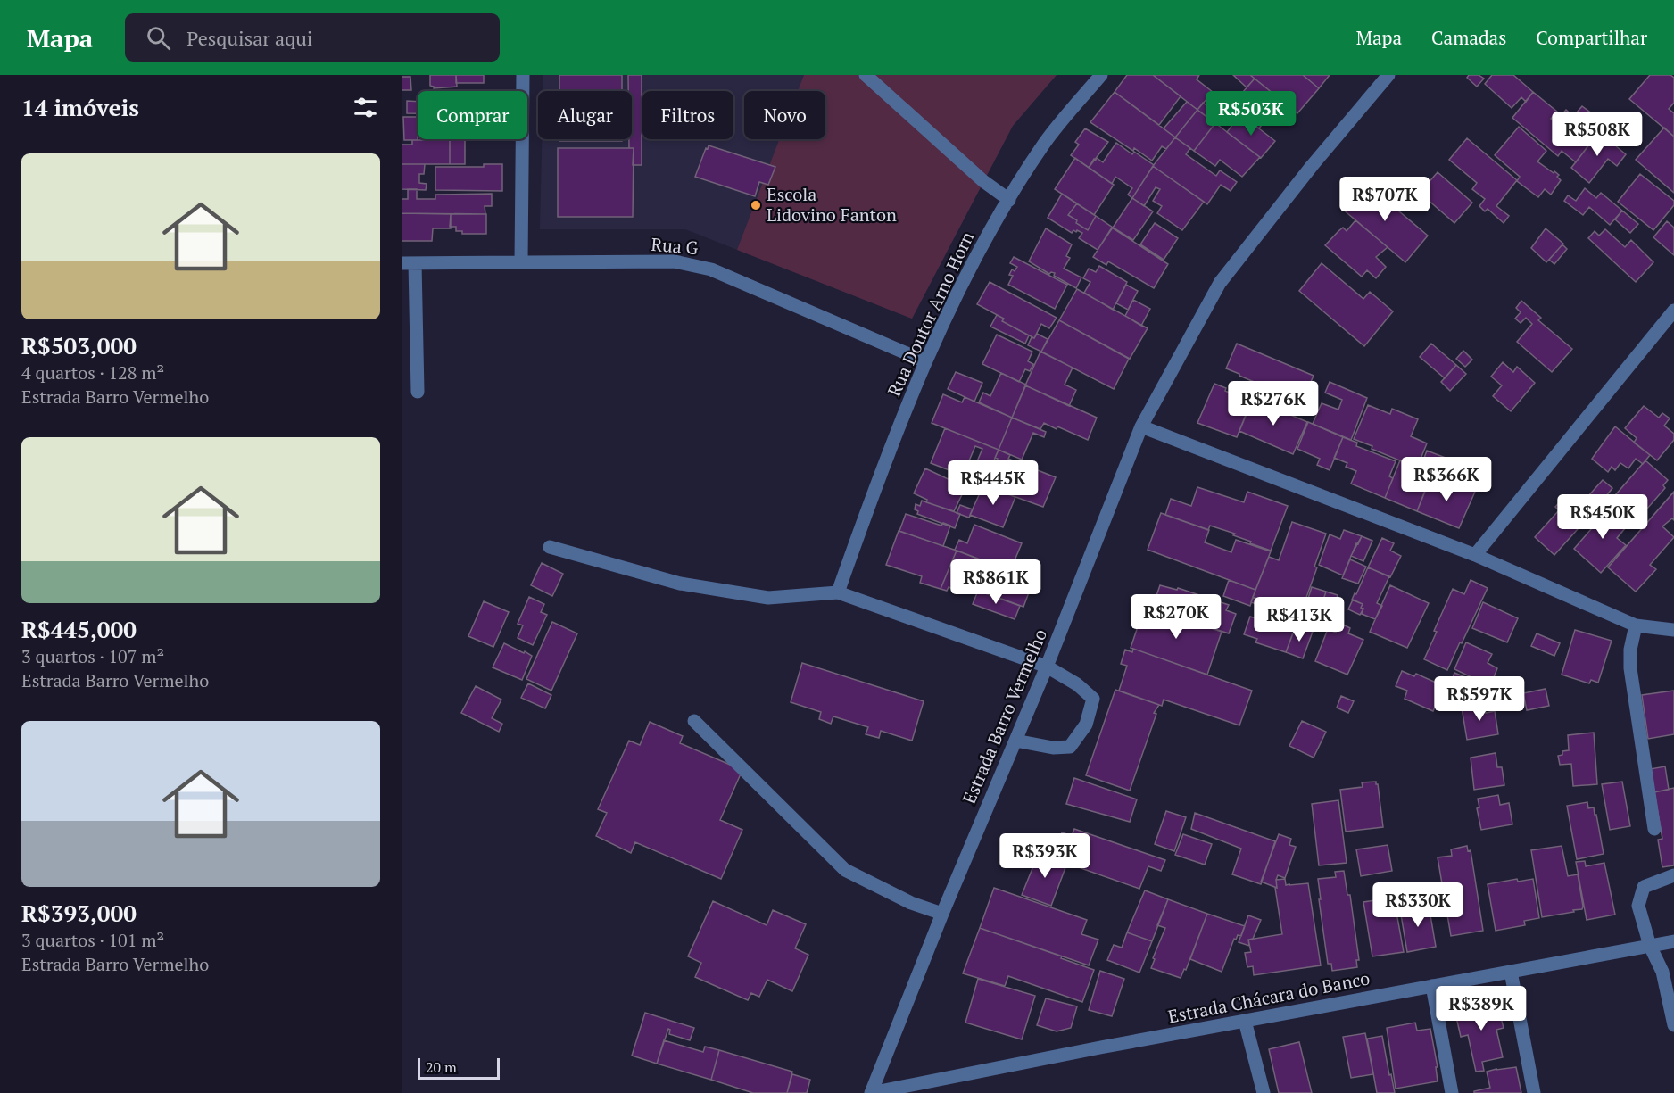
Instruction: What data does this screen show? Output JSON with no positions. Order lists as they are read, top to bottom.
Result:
{
  "streets": {
    "street": [
      "Rua G",
      "Rua Doutor Arno Horn",
      "Estrada Barro Vermelho",
      "Estrada Chácara do Banco"
    ]
  },
  "crossings": [
    ["Rua G", "Rua Doutor Arno Horn"],
    ["Estrada Barro Vermelho", "Estrada Chácara do Banco"]
  ],
  "places": ["Escola Lidovino Fanton"],
  "scale_bar": "20 m",
  "page": {
    "header": "Mapa",
    "search": "Pesquisar aqui",
    "nav": ["Mapa", "Camadas", "Compartilhar"],
    "heading": "14 imóveis",
    "price": [
      "R$503K",
      "R$508K",
      "R$707K",
      "R$276K",
      "R$366K",
      "R$445K",
      "R$450K",
      "R$861K",
      "R$270K",
      "R$413K",
      "R$597K",
      "R$393K",
      "R$330K",
      "R$389K"
    ],
    "chip": [
      "Comprar",
      "Alugar",
      "Filtros",
      "Novo"
    ],
    "list": [
      {
        "name": "R$503,000",
        "note": "4 quartos · 128 m² · Estrada Barro Vermelho"
      },
      {
        "name": "R$445,000",
        "note": "3 quartos · 107 m² · Estrada Barro Vermelho"
      },
      {
        "name": "R$393,000",
        "note": "3 quartos · 101 m² · Estrada Barro Vermelho"
      }
    ],
    "scale": "20 m"
  }
}
